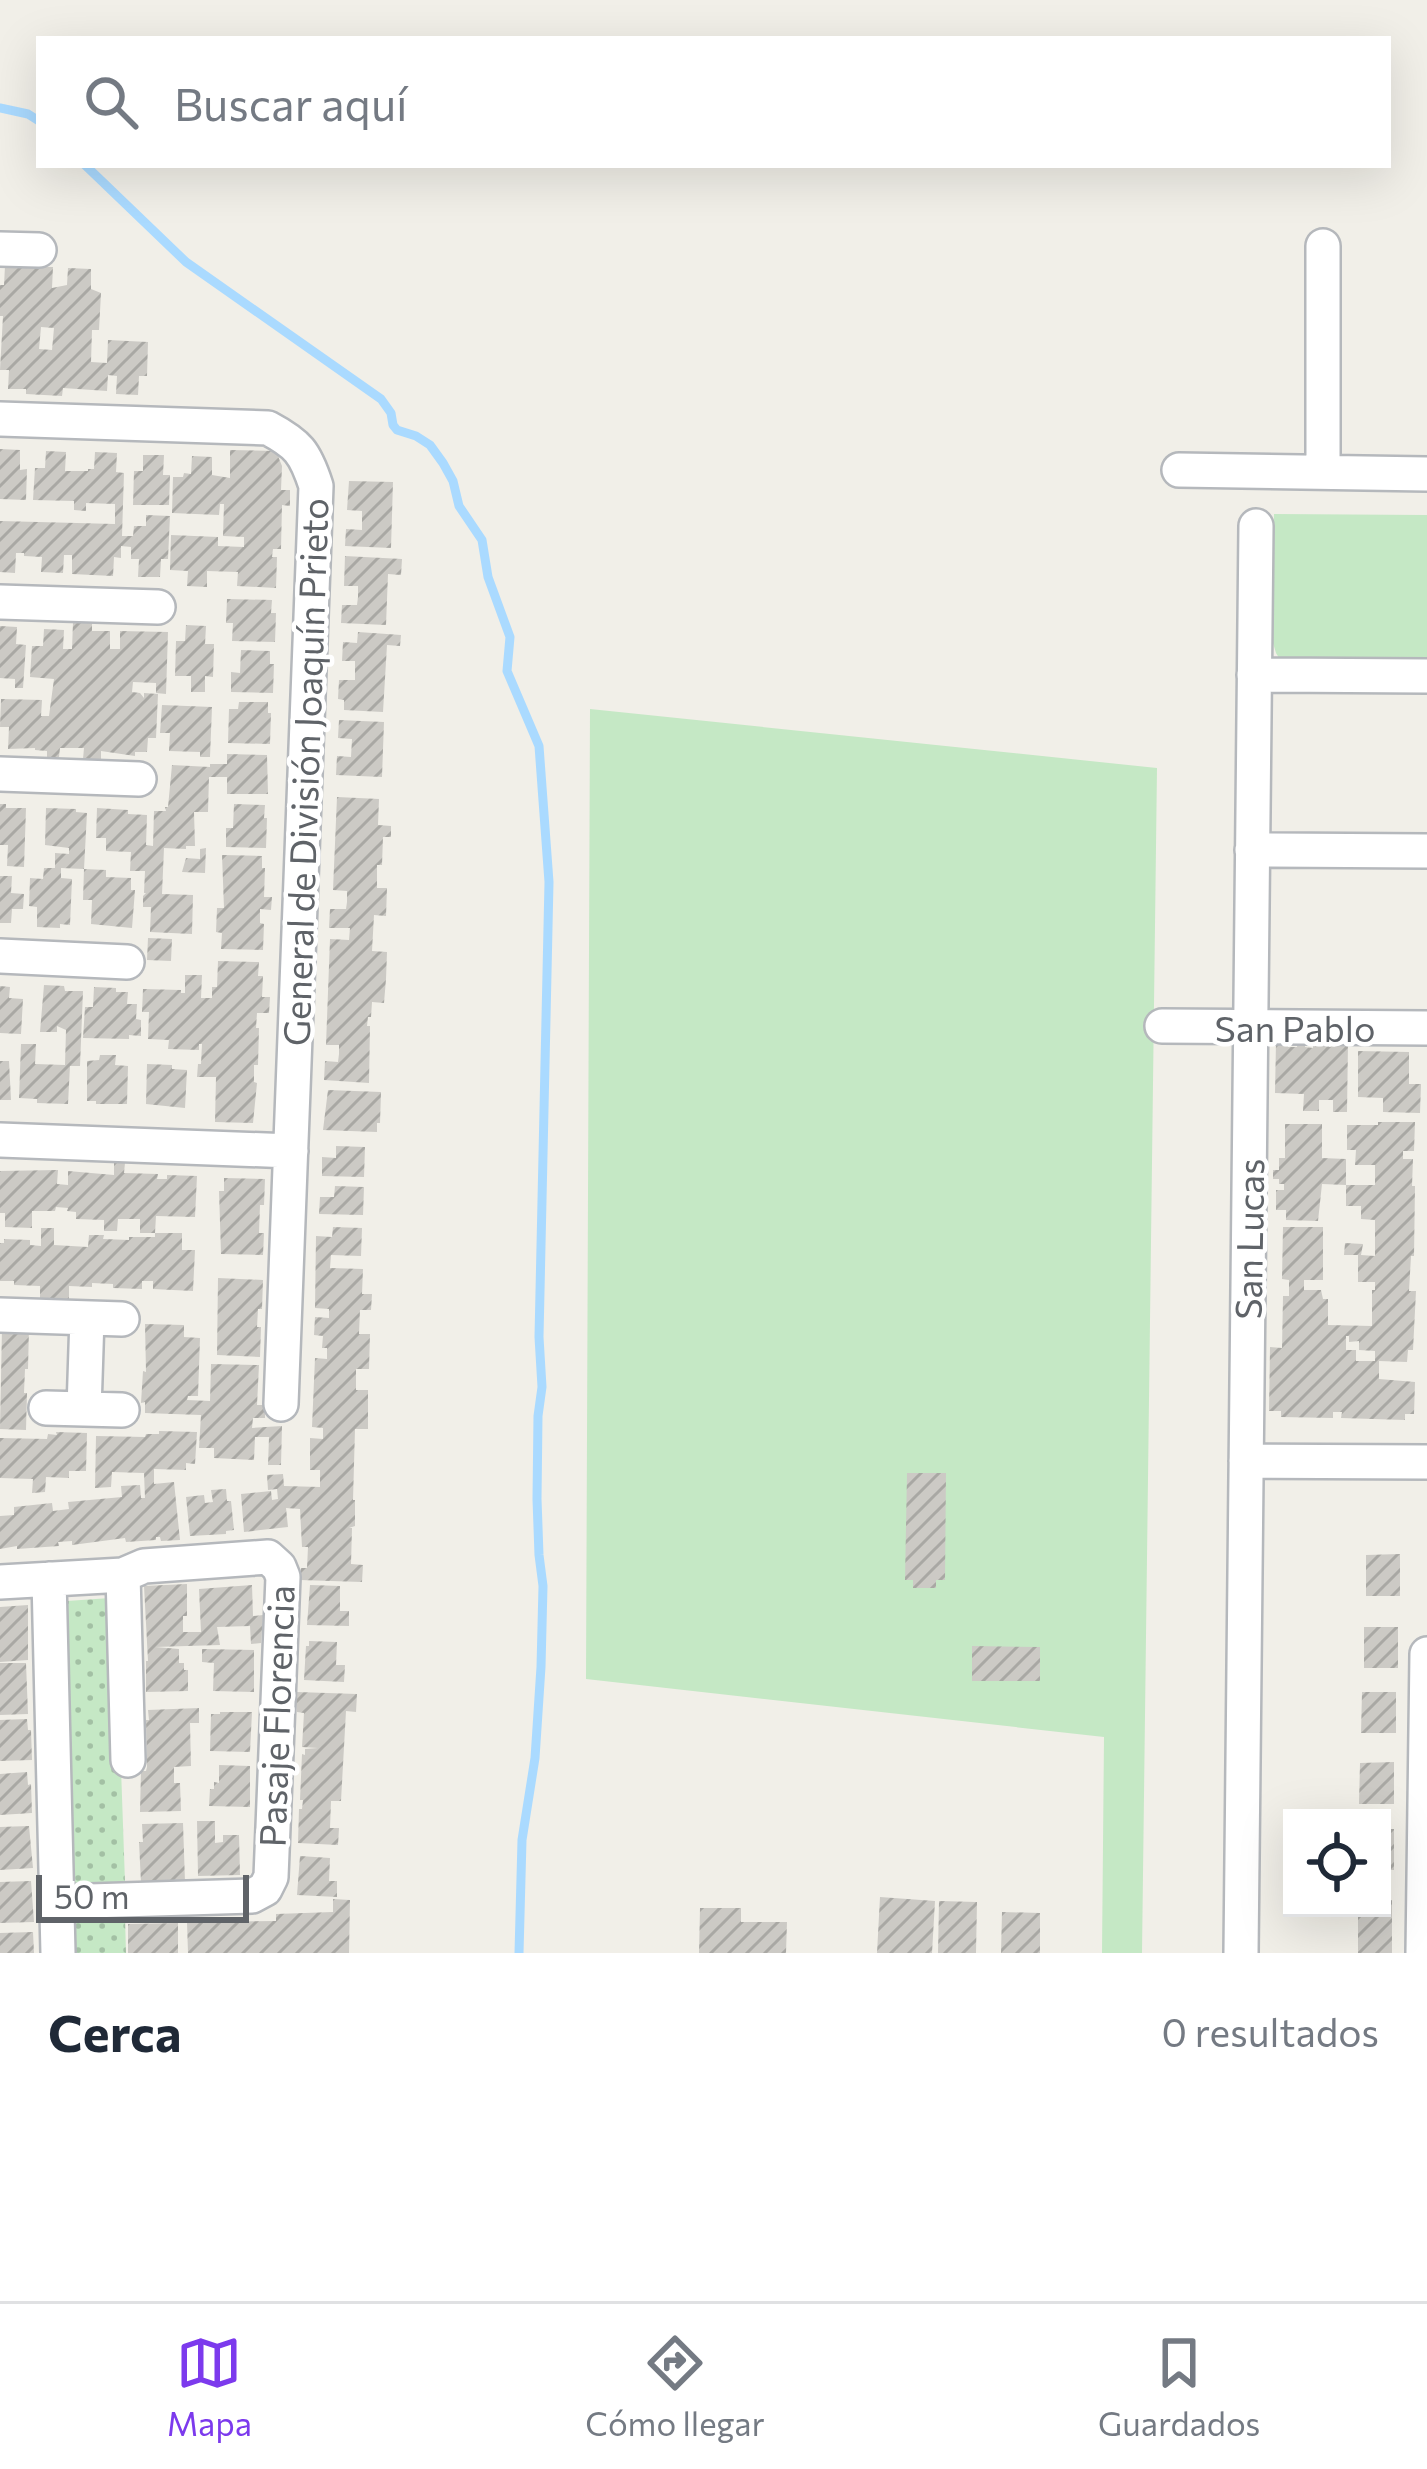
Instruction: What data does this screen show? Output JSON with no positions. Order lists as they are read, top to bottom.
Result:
{
  "streets": {
    "street": [
      "General de División Joaquín Prieto",
      "San Pablo",
      "San Lucas",
      "Pasaje Florencia"
    ]
  },
  "crossings": [
    ["San Pablo", "San Lucas"]
  ],
  "scale_bar": "50 m",
  "page": {
    "search": "Buscar aquí",
    "scale": "50 m",
    "heading": ["Cerca", "0 resultados"],
    "nav": ["Mapa", "Cómo llegar", "Guardados"]
  }
}
